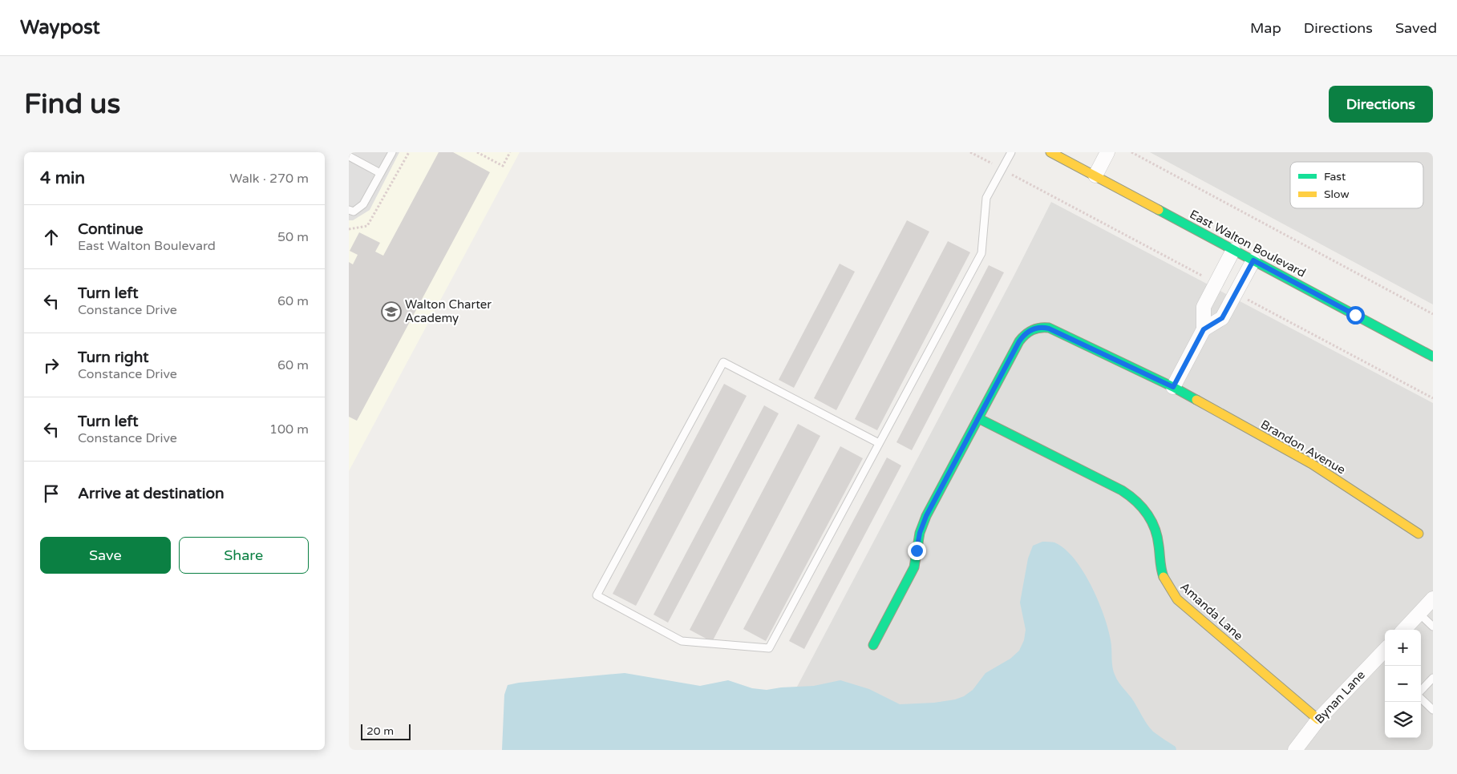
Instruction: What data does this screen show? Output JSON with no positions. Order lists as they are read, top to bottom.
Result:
{
  "streets": {
    "street": [
      "East Walton Boulevard",
      "Brandon Avenue",
      "Amanda Lane",
      "Bynan Lane"
    ]
  },
  "crossings": [
    ["Brandon Avenue", "Amanda Lane"],
    ["Amanda Lane", "Bynan Lane"]
  ],
  "places": {
    "school or university": ["Walton Charter Academy"]
  },
  "legend": ["Fast", "Slow"],
  "scale_bar": "20 m",
  "page": {
    "header": "Waypost",
    "nav": ["Map", "Directions", "Saved"],
    "buttons": [
      "Directions",
      ["Save", "Share"]
    ],
    "title": "Find us",
    "heading": ["4 min", "Walk · 270 m"],
    "list": [
      ["Continue", "East Walton Boulevard", "50 m"],
      ["Turn left", "Constance Drive", "60 m"],
      ["Turn right", "Constance Drive", "60 m"],
      ["Turn left", "Constance Drive", "100 m"],
      "Arrive at destination"
    ],
    "map_buttons": ["+", "−"],
    "scale": "20 m"
  }
}
